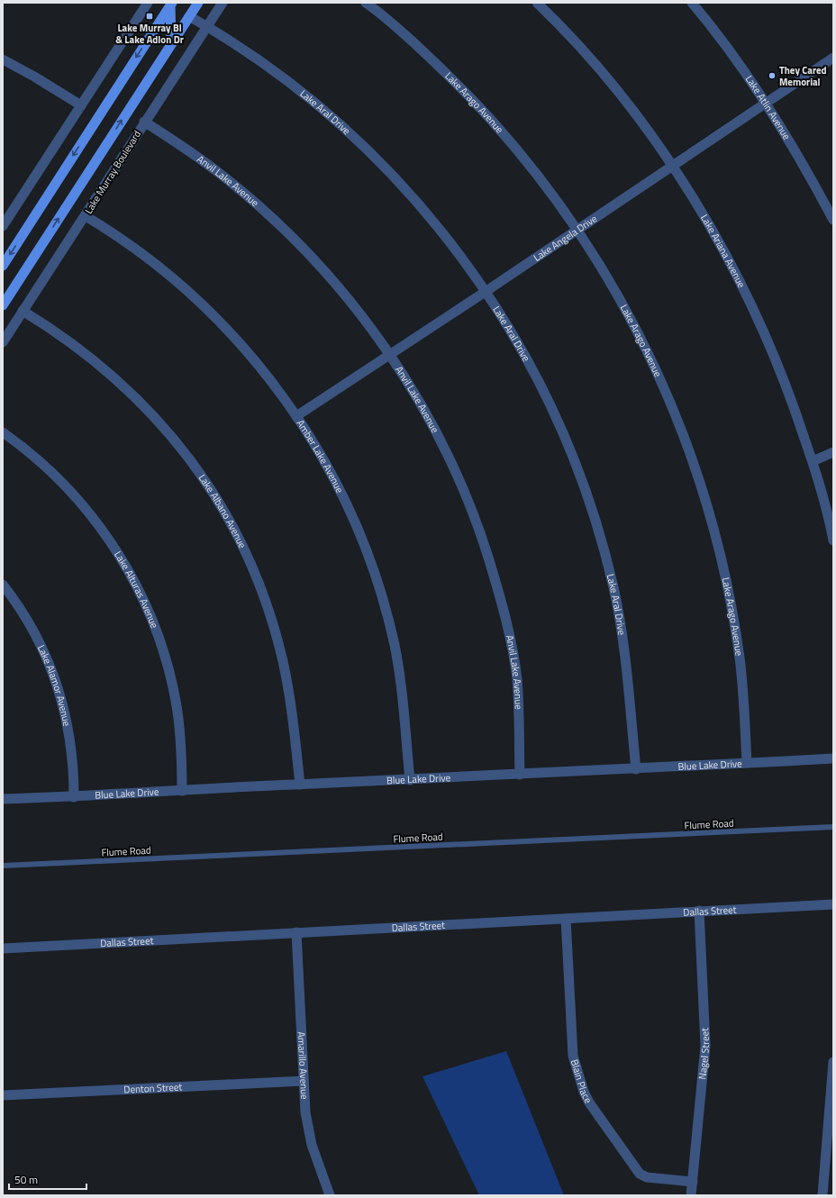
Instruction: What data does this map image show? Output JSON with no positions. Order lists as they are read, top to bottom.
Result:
{
  "streets": {
    "main road": ["Lake Murray Boulevard"],
    "street": [
      "Lake Arago Avenue",
      "Lake Atlin Avenue",
      "Lake Aral Drive",
      "Anvil Lake Avenue",
      "Lake Angela Drive",
      "Lake Ariana Avenue",
      "Amber Lake Avenue",
      "Lake Albano Avenue",
      "Lake Alturas Avenue",
      "Lake Alamor Avenue",
      "Blue Lake Drive",
      "Dallas Street",
      "Nagel Street",
      "Amarillo Avenue",
      "Blain Place",
      "Denton Street"
    ],
    "lane": ["Flume Road"]
  },
  "crossings": [
    ["Lake Arago Avenue", "Lake Angela Drive"],
    ["Lake Arago Avenue", "Blue Lake Drive"],
    ["Lake Atlin Avenue", "Lake Angela Drive"],
    ["Lake Aral Drive", "Lake Murray Boulevard"],
    ["Lake Aral Drive", "Lake Angela Drive"],
    ["Lake Aral Drive", "Blue Lake Drive"],
    ["Lake Murray Boulevard", "Anvil Lake Avenue"],
    ["Lake Murray Boulevard", "Amber Lake Avenue"],
    ["Lake Murray Boulevard", "Lake Albano Avenue"],
    ["Anvil Lake Avenue", "Lake Angela Drive"],
    ["Anvil Lake Avenue", "Blue Lake Drive"],
    ["Lake Angela Drive", "Lake Ariana Avenue"],
    ["Lake Angela Drive", "Amber Lake Avenue"],
    ["Amber Lake Avenue", "Blue Lake Drive"],
    ["Lake Albano Avenue", "Blue Lake Drive"],
    ["Lake Alturas Avenue", "Blue Lake Drive"],
    ["Lake Alamor Avenue", "Blue Lake Drive"],
    ["Dallas Street", "Nagel Street"],
    ["Dallas Street", "Amarillo Avenue"],
    ["Dallas Street", "Blain Place"],
    ["Nagel Street", "Blain Place"],
    ["Amarillo Avenue", "Denton Street"]
  ],
  "places": {
    "transit": ["Lake Murray Bl & Lake Adlon Dr"],
    "other": ["They Cared Memorial"]
  },
  "scale_bar": "50 m"
}
